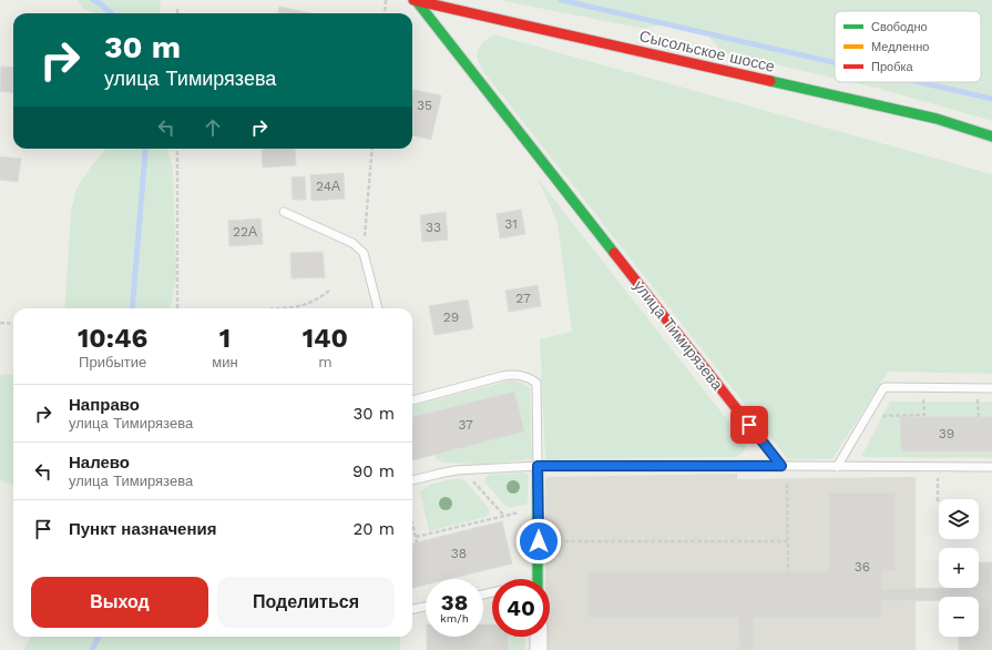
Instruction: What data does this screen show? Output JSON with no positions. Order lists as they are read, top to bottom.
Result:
{
  "streets": {
    "main road": ["Сысольское шоссе", "улица Тимирязева"]
  },
  "crossings": [
    ["Сысольское шоссе", "улица Тимирязева"]
  ],
  "house_numbers": [
    "35",
    "24А",
    "31",
    "33",
    "22А",
    "27",
    "29",
    "37",
    "39",
    "38",
    "36"
  ],
  "legend": ["Свободно", "Медленно", "Пробка"],
  "page": {
    "turn": ["30 m", "улица Тимирязева"],
    "eta": [
      "10:46",
      "Прибытие",
      "1",
      "мин",
      "140",
      "m"
    ],
    "list": [
      {
        "name": "Направо",
        "note": "улица Тимирязева",
        "value": "30 m"
      },
      {
        "name": "Налево",
        "note": "улица Тимирязева",
        "value": "90 m"
      },
      {
        "name": "Пункт назначения",
        "value": "20 m"
      }
    ],
    "map_buttons": ["+", "−"],
    "buttons": ["Выход", "Поделиться"],
    "speed": "38 km/h",
    "limit": "40"
  }
}
